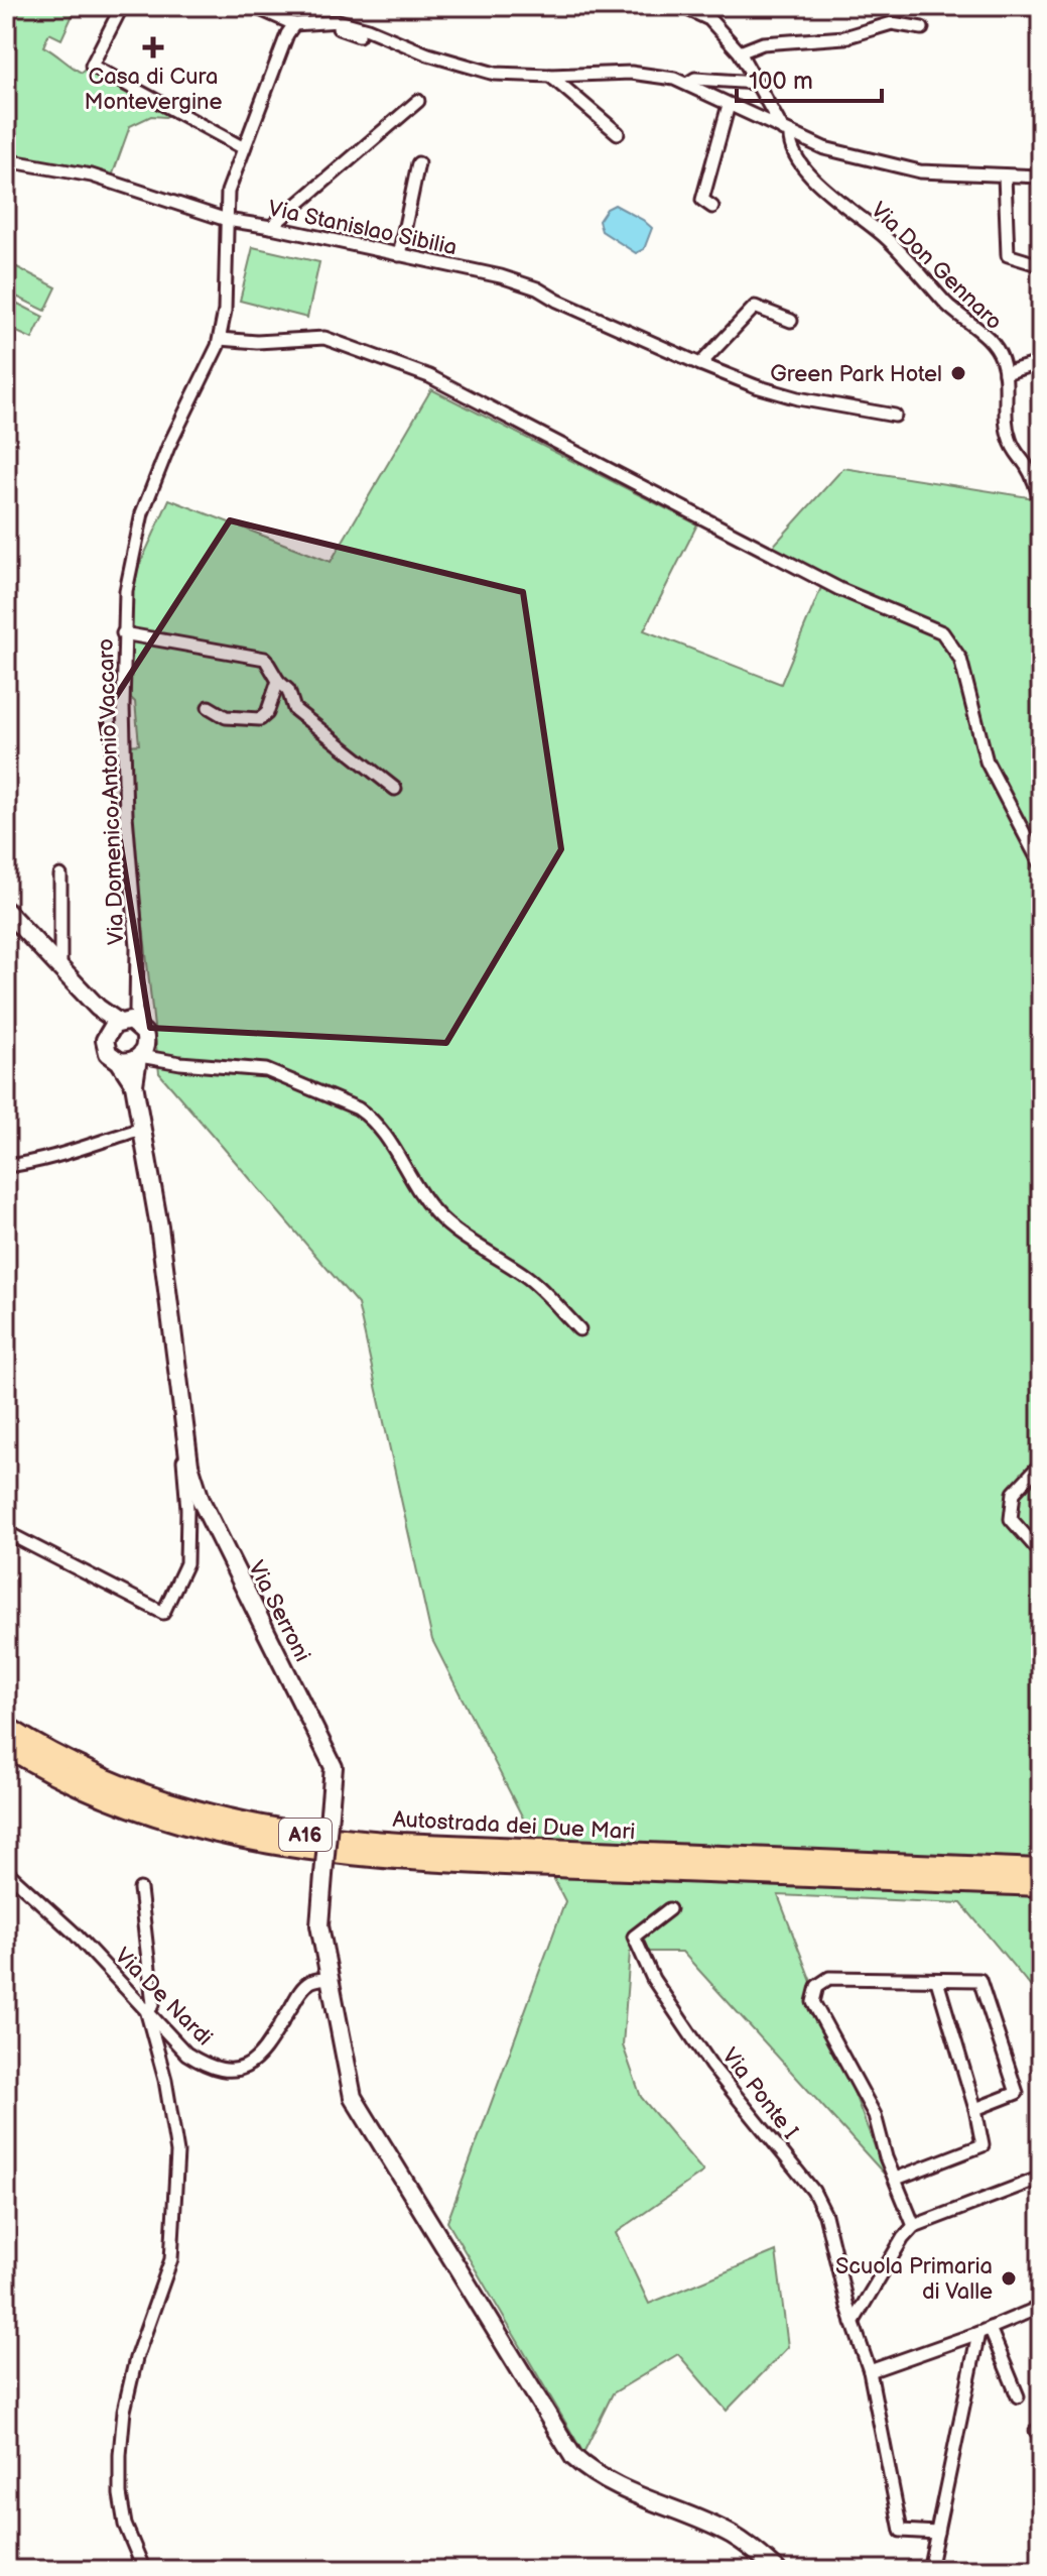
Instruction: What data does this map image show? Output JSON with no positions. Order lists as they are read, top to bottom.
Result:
{
  "streets": {
    "highway": ["Autostrada dei Due Mari", "A16"],
    "main road": ["Via Serroni"],
    "street": [
      "Via Stanislao Sibilia",
      "Via Don Gennaro",
      "Via Domenico Antonio Vaccaro",
      "Via De Nardi",
      "Via Ponte I"
    ]
  },
  "crossings": [
    ["Via Stanislao Sibilia", "Via Domenico Antonio Vaccaro"],
    ["Via Domenico Antonio Vaccaro", "Via Serroni"],
    ["Via Serroni", "Via De Nardi"]
  ],
  "places": {
    "health": ["Casa di Cura Montevergine"],
    "other": ["Green Park Hotel", "Scuola Primaria di Valle"]
  },
  "scale_bar": "100 m"
}
